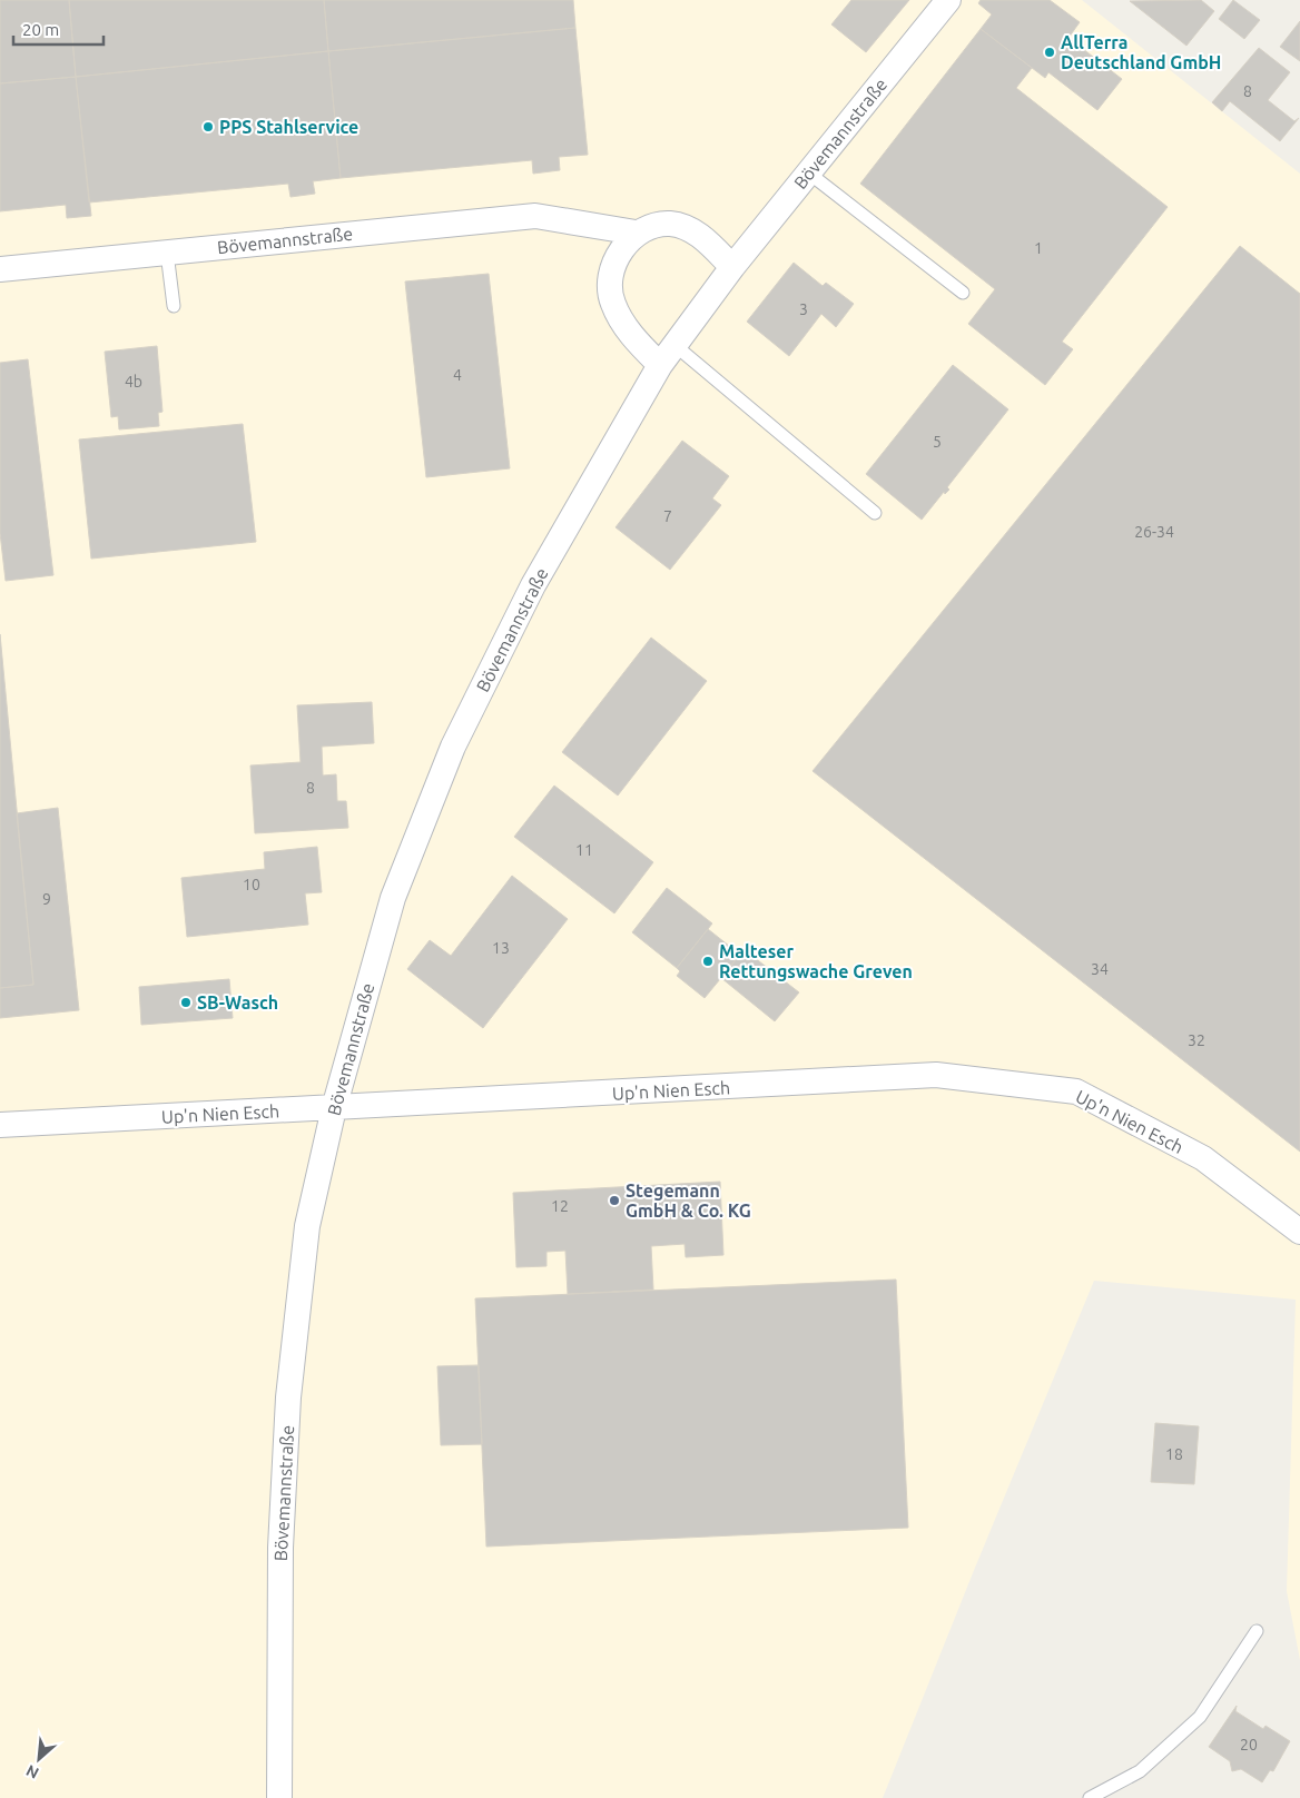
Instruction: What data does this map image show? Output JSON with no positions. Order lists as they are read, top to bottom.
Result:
{
  "streets": {
    "street": ["Bövemannstraße", "Up'n Nien Esch"]
  },
  "crossings": [
    ["Bövemannstraße", "Up'n Nien Esch"]
  ],
  "places": [
    "AllTerra Deutschland GmbH",
    "PPS Stahlservice",
    "Malteser Rettungswache Greven",
    "SB-Wasch",
    "Stegemann GmbH & Co. KG"
  ],
  "house_numbers": [
    "8",
    "1",
    "3",
    "4",
    "4b",
    "5",
    "7",
    "26-34",
    "8",
    "11",
    "10",
    "9",
    "13",
    "34",
    "32",
    "12",
    "18",
    "20"
  ],
  "scale_bar": "20 m",
  "north": "bottom left"
}
